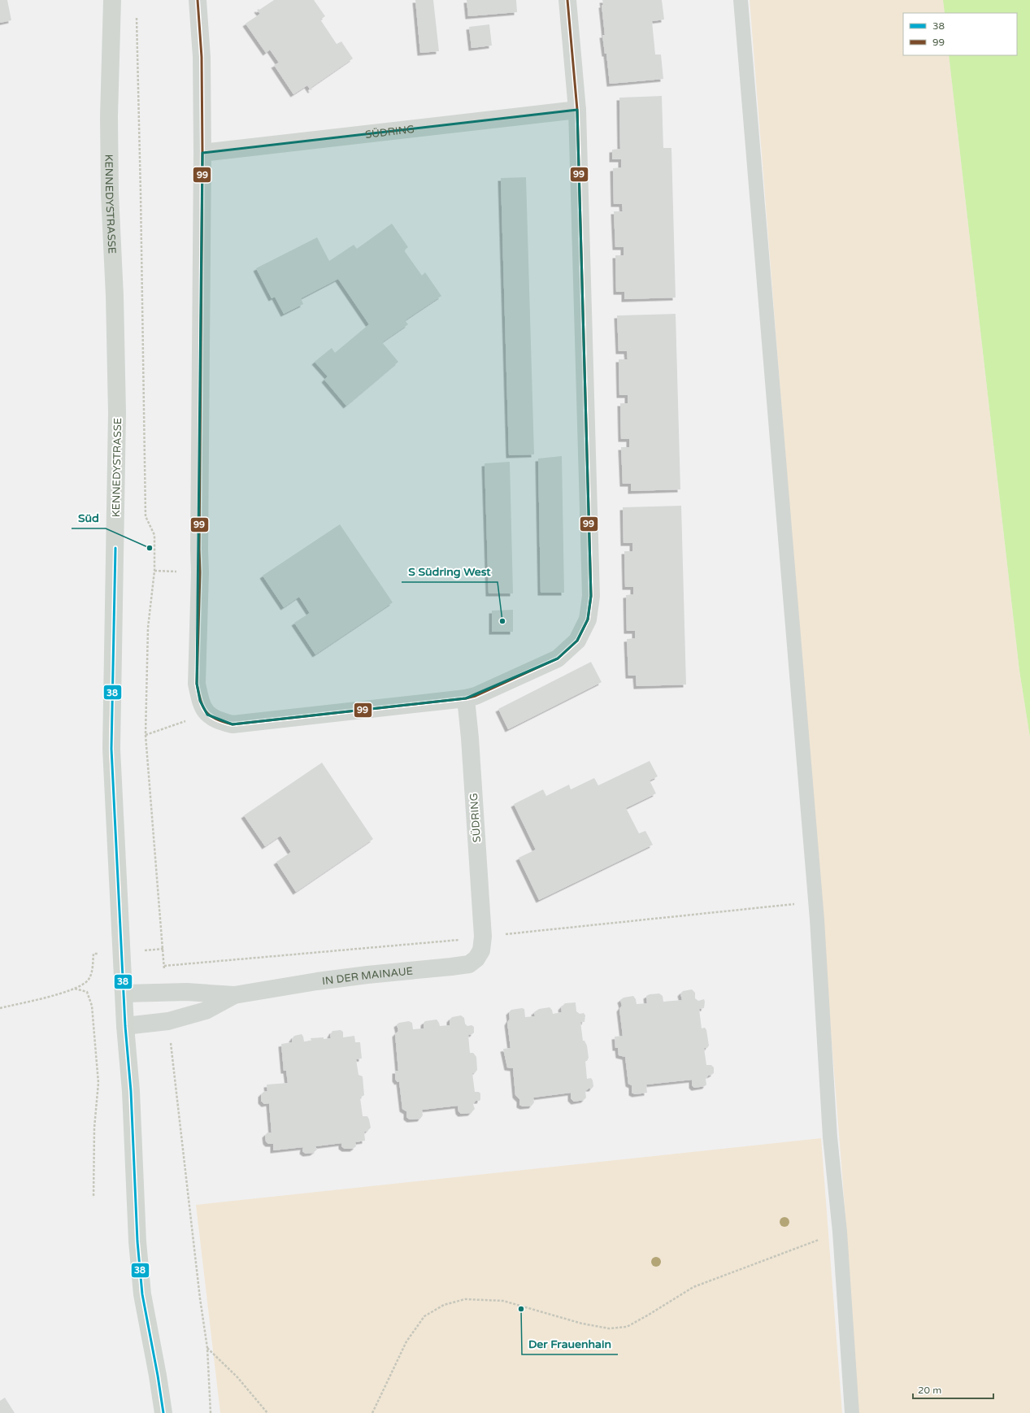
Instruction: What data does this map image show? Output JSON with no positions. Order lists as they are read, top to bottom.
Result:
{
  "streets": {
    "main road": ["KENNEDYSTRASSE"],
    "street": ["SÜDRING", "IN DER MAINAUE"]
  },
  "crossings": [
    ["SÜDRING", "IN DER MAINAUE"],
    ["KENNEDYSTRASSE", "IN DER MAINAUE"]
  ],
  "places": ["Süd", "S Südring West", "Der Frauenhain"],
  "lines": ["transit line 99", "transit line 38"],
  "legend": ["38", "99"],
  "scale_bar": "20 m"
}
